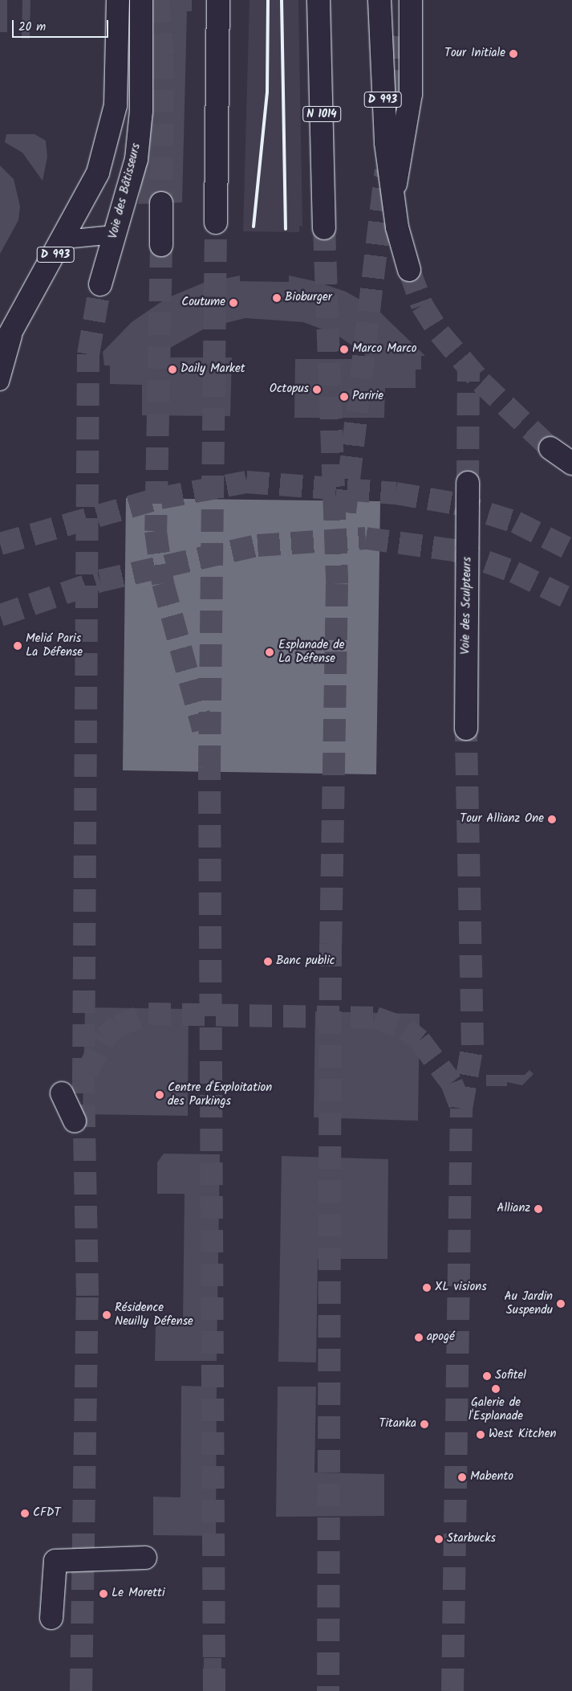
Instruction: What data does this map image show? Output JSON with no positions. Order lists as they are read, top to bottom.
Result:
{
  "streets": {
    "main road": [
      "D 993",
      "N 1014",
      "Voie des Bâtisseurs",
      "Voie des Sculpteurs"
    ]
  },
  "places": [
    "Tour Initiale",
    "Bioburger",
    "Coutume",
    "Marco Marco",
    "Daily Market",
    "Octopus",
    "Paririe",
    "Meliá Paris La Défense",
    "Esplanade de La Défense",
    "Tour Allianz One",
    "Banc public",
    "Centre d'Exploitation des Parkings",
    "Allianz",
    "XL visions",
    "Au Jardin Suspendu",
    "Résidence Neuilly Défense",
    "apogé",
    "Sofitel",
    "Galerie de l'Esplanade",
    "Titanka",
    "West Kitchen",
    "Mabento",
    "CFDT",
    "Starbucks",
    "Le Moretti"
  ],
  "scale_bar": "20 m"
}
